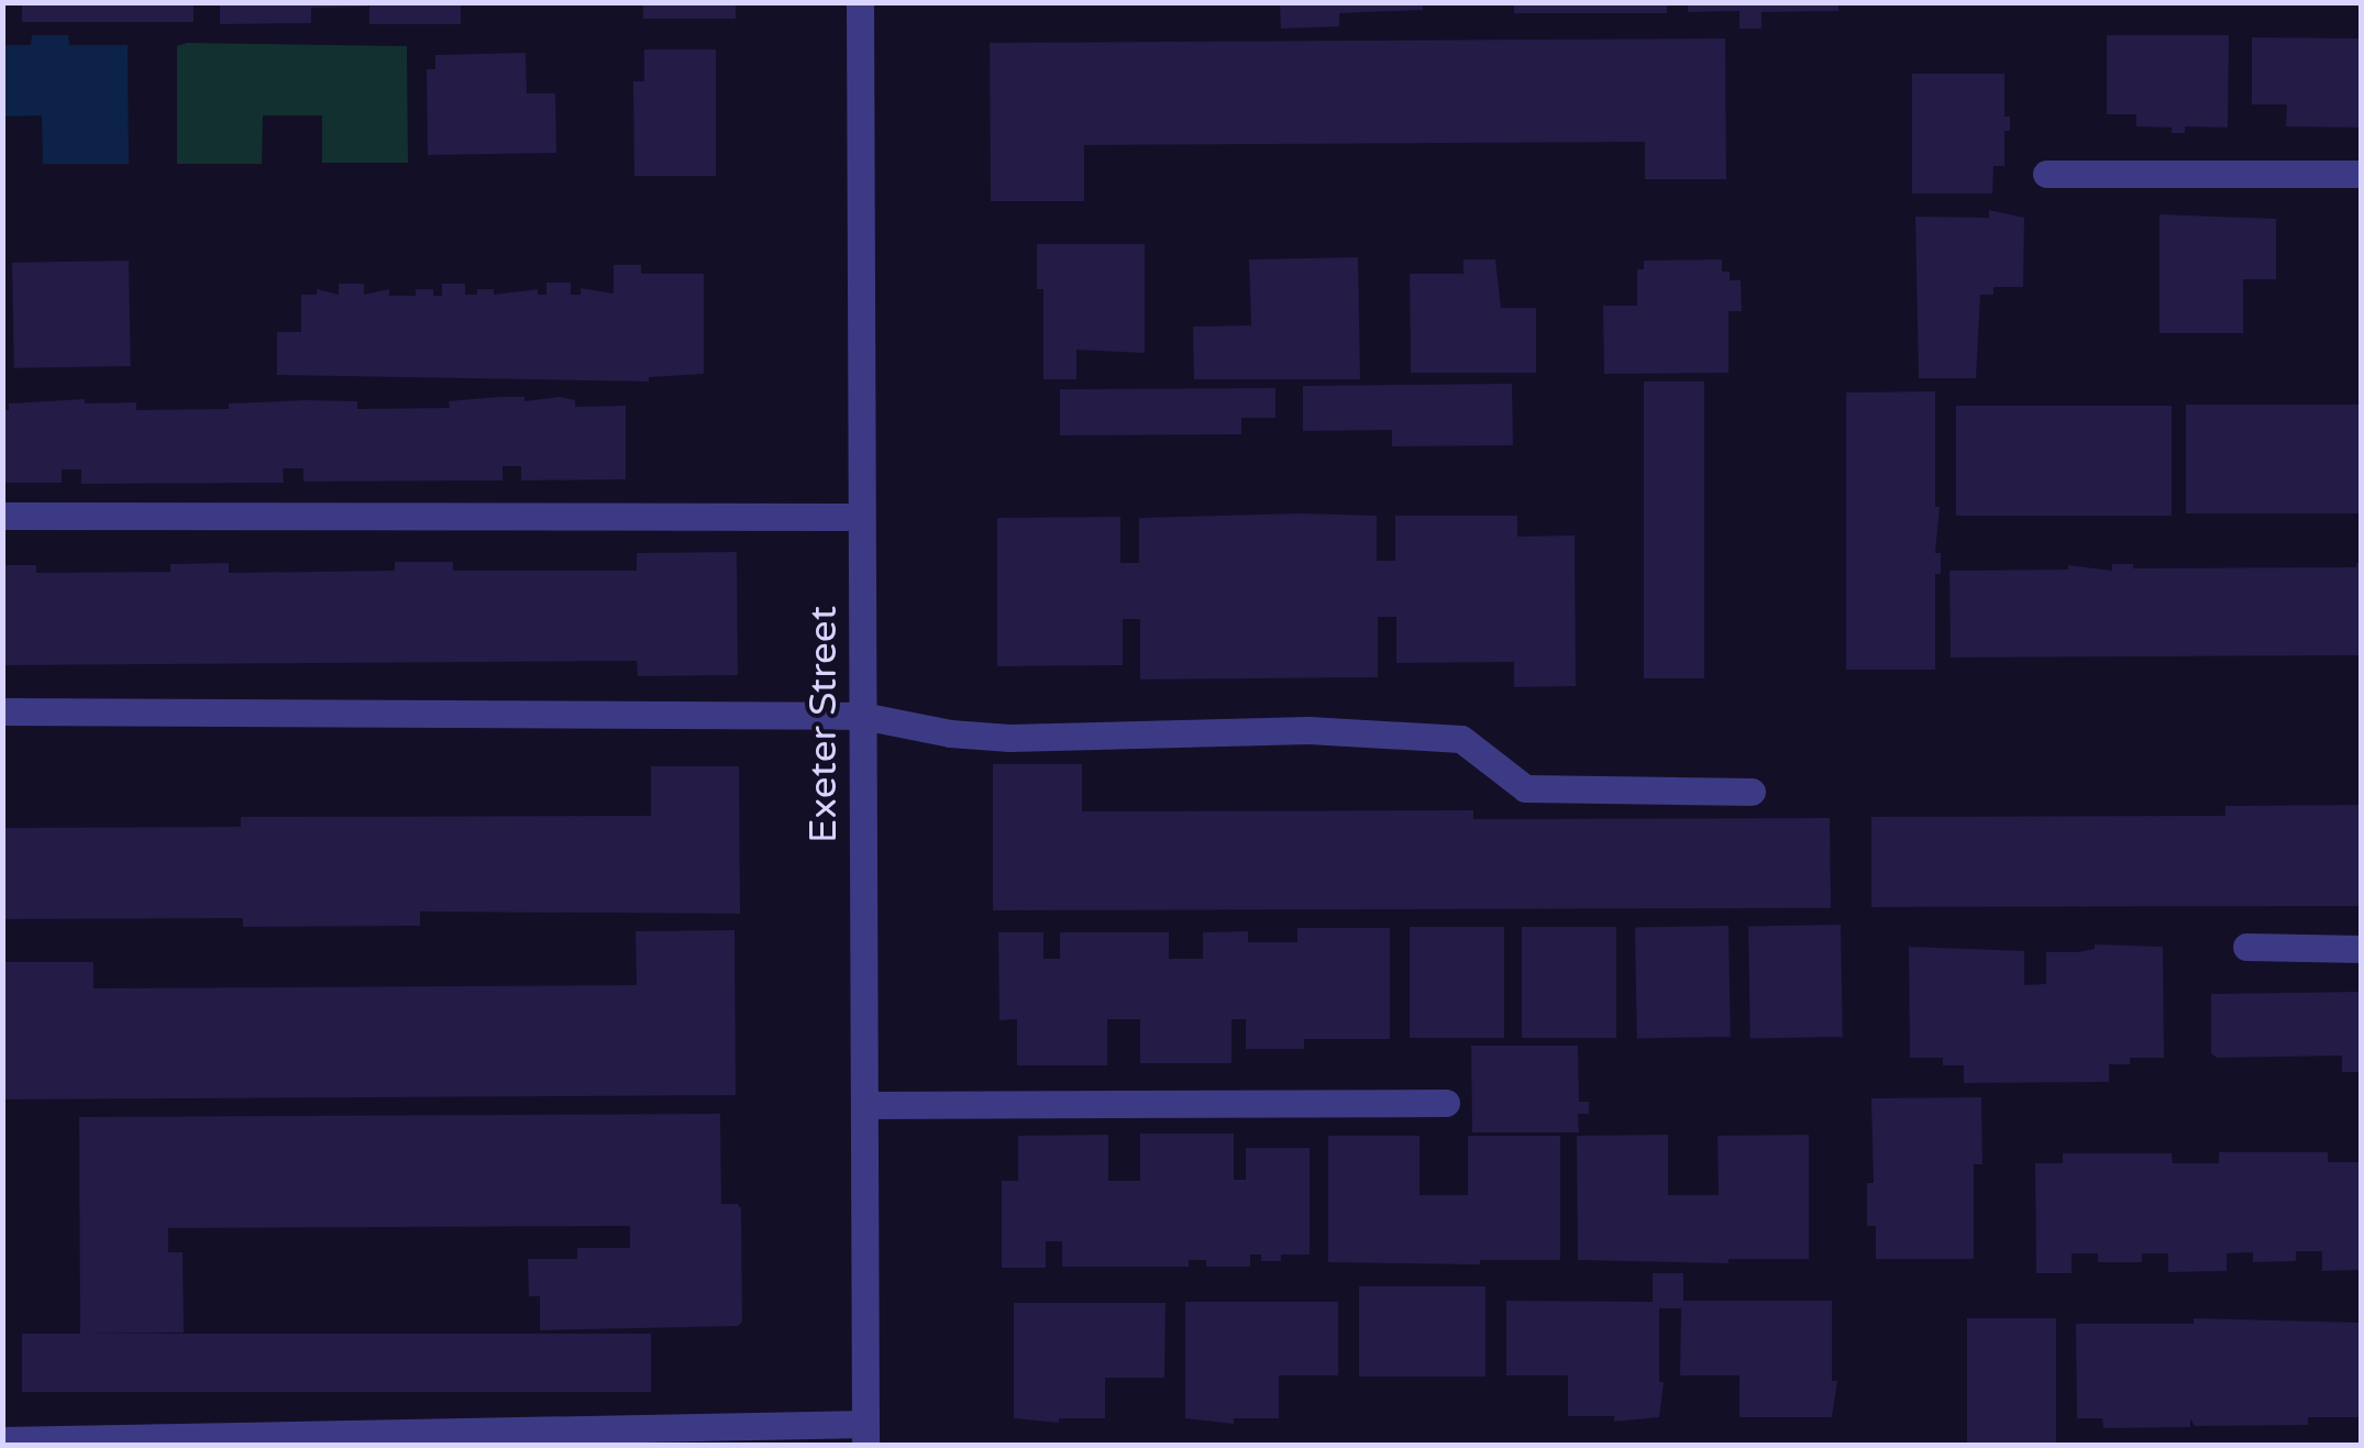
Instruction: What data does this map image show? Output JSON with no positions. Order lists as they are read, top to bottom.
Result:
{
  "streets": {
    "street": ["Exeter Street"]
  }
}
